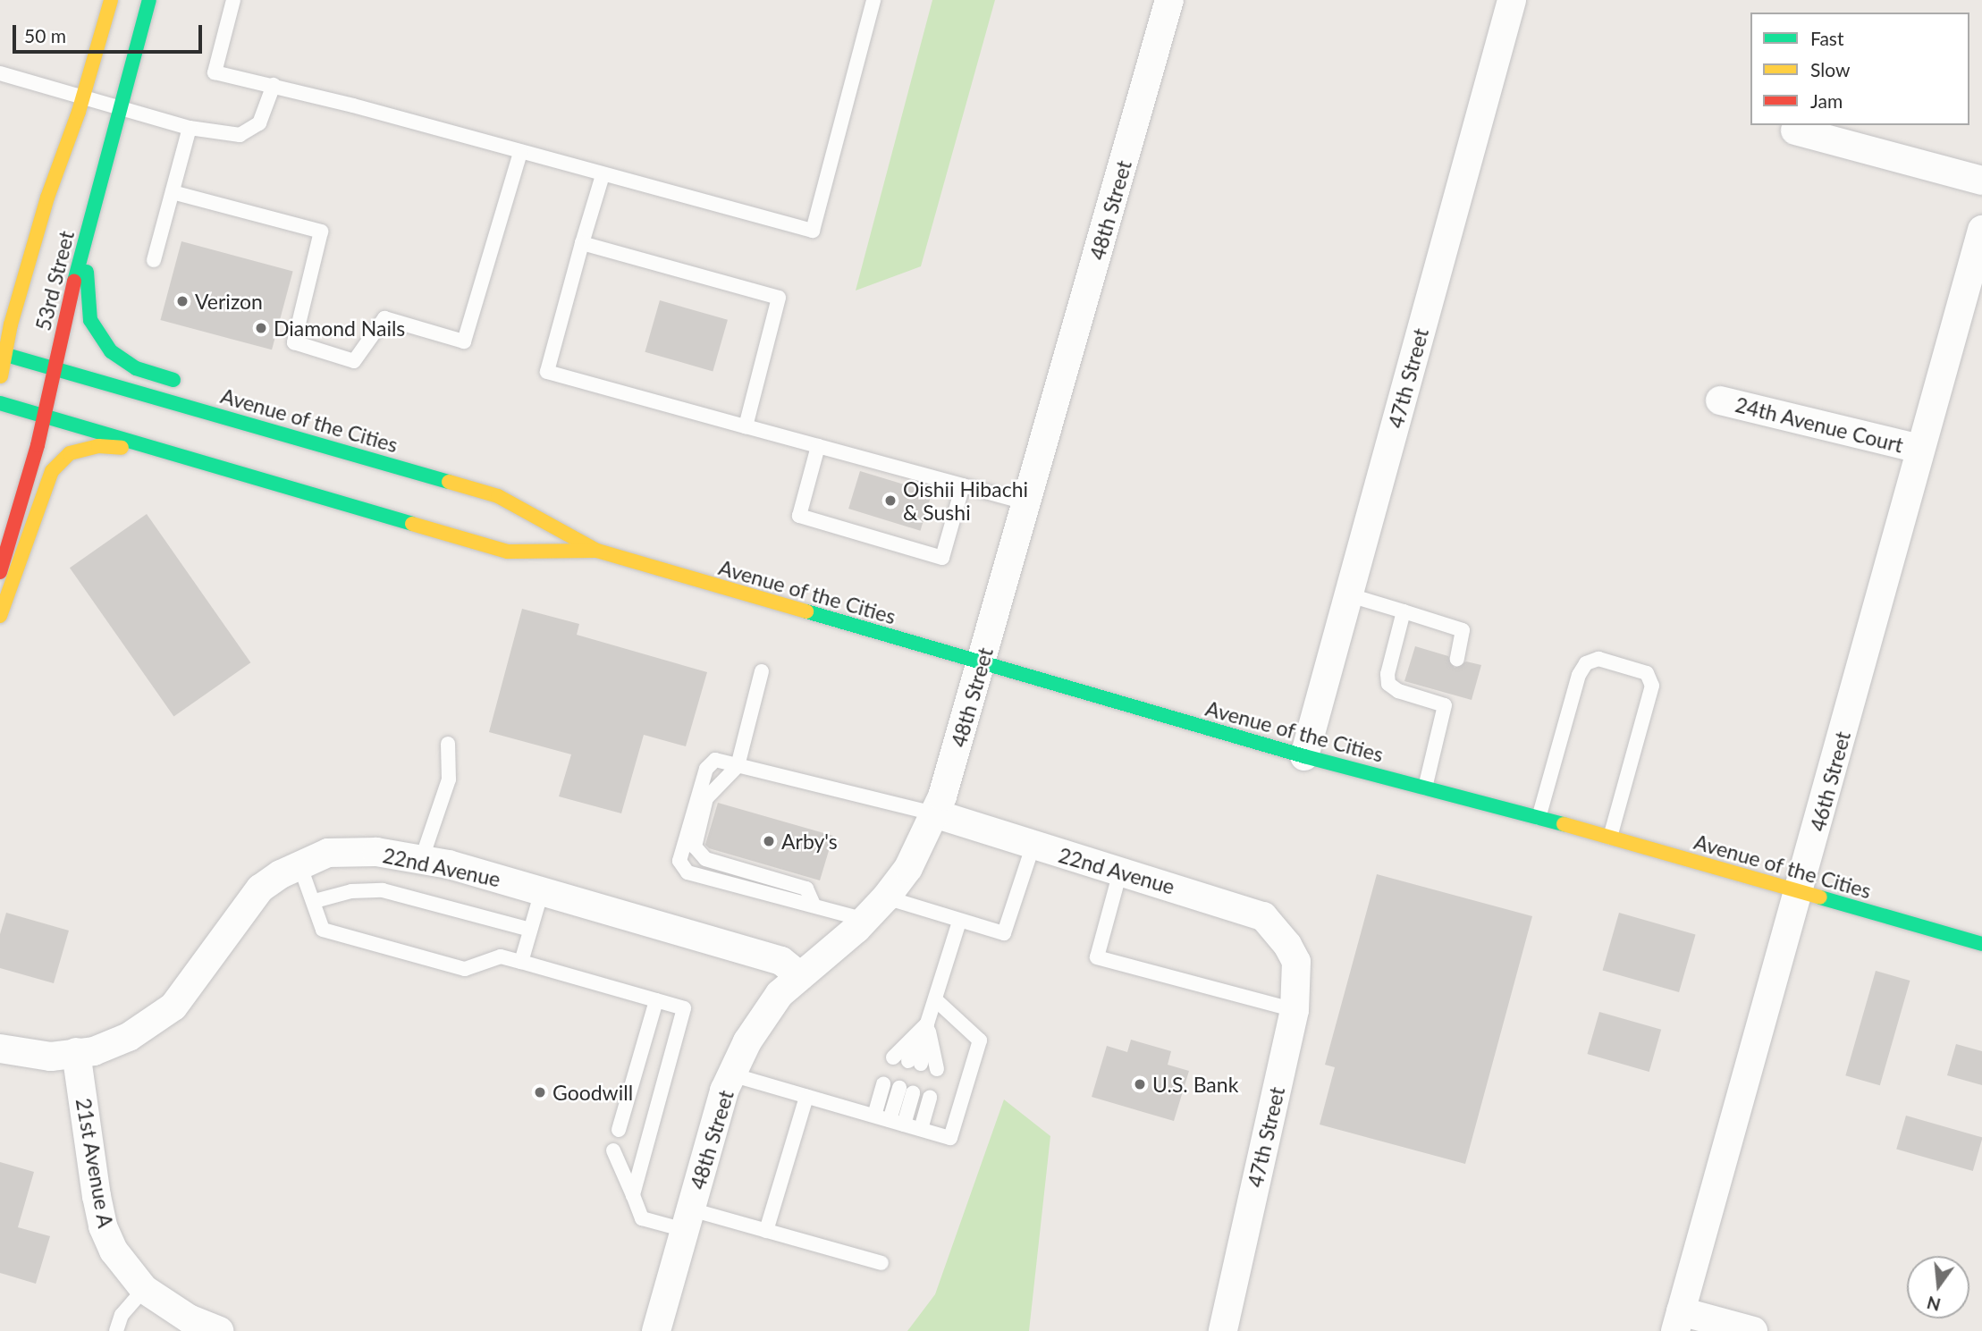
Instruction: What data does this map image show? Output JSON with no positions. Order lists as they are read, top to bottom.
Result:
{
  "streets": {
    "main road": ["53rd Street", "Avenue of the Cities"],
    "street": [
      "48th Street",
      "47th Street",
      "24th Avenue Court",
      "46th Street",
      "22nd Avenue",
      "21st Avenue A"
    ]
  },
  "crossings": [
    ["48th Street", "Avenue of the Cities"],
    ["48th Street", "22nd Avenue"],
    ["53rd Street", "Avenue of the Cities"],
    ["47th Street", "Avenue of the Cities"],
    ["47th Street", "22nd Avenue"],
    ["Avenue of the Cities", "46th Street"],
    ["24th Avenue Court", "46th Street"],
    ["22nd Avenue", "21st Avenue A"]
  ],
  "places": [
    "Verizon",
    "Diamond Nails",
    "Oishii Hibachi & Sushi",
    "Arby's",
    "U.S. Bank",
    "Goodwill"
  ],
  "legend": ["Fast", "Slow", "Jam"],
  "scale_bar": "50 m",
  "north": "bottom"
}
